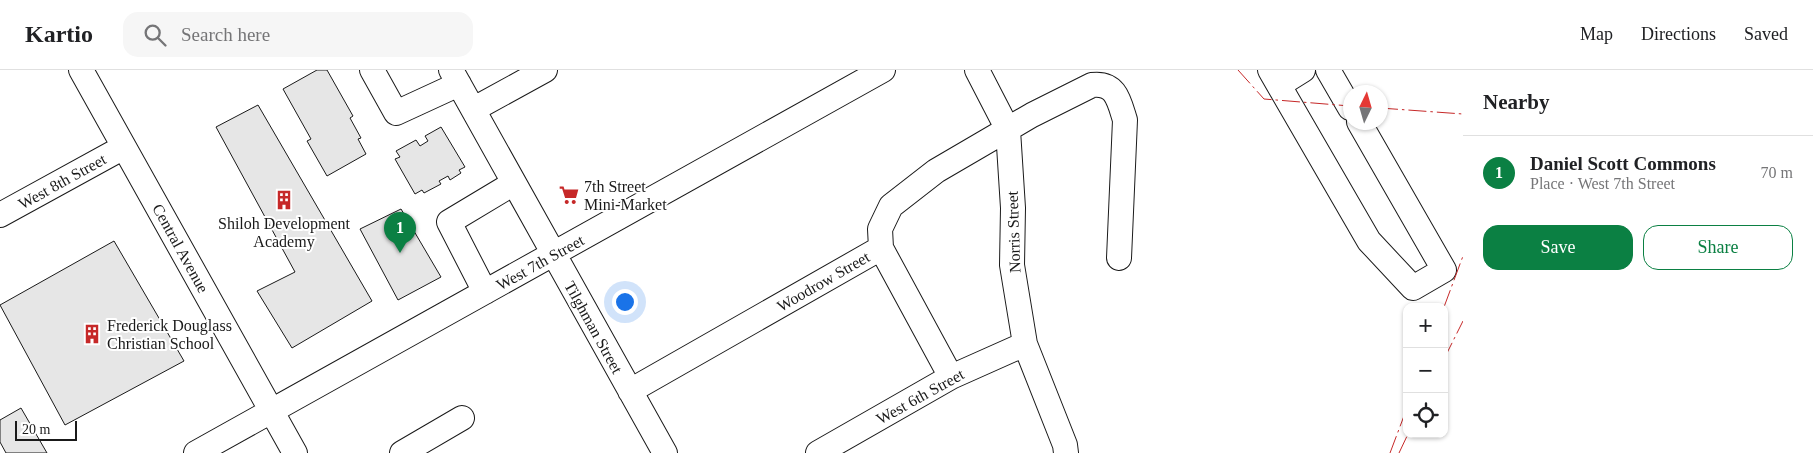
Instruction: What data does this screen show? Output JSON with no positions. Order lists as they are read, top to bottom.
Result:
{
  "streets": {
    "street": [
      "West 8th Street",
      "Norris Street",
      "Central Avenue",
      "West 7th Street",
      "Woodrow Street",
      "Tilghman Street",
      "West 6th Street"
    ]
  },
  "crossings": [
    ["West 8th Street", "Central Avenue"],
    ["Norris Street", "Woodrow Street"],
    ["Norris Street", "West 6th Street"],
    ["Central Avenue", "West 7th Street"],
    ["West 7th Street", "Tilghman Street"],
    ["Woodrow Street", "Tilghman Street"]
  ],
  "places": {
    "supermarket": ["7th Street Mini-Market"],
    "building": ["Shiloh Development Academy", "Frederick Douglass Christian School"]
  },
  "scale_bar": "20 m",
  "north": "top",
  "page": {
    "header": "Kartio",
    "search": "Search here",
    "nav": ["Map", "Directions", "Saved"],
    "heading": "Nearby",
    "list": [
      {
        "mark": "1",
        "name": "Daniel Scott Commons",
        "note": "Place · West 7th Street",
        "value": "70 m"
      }
    ],
    "buttons": ["Save", "Share"],
    "pins": "1",
    "map_buttons": ["+", "−"],
    "scale": "20 m"
  }
}
